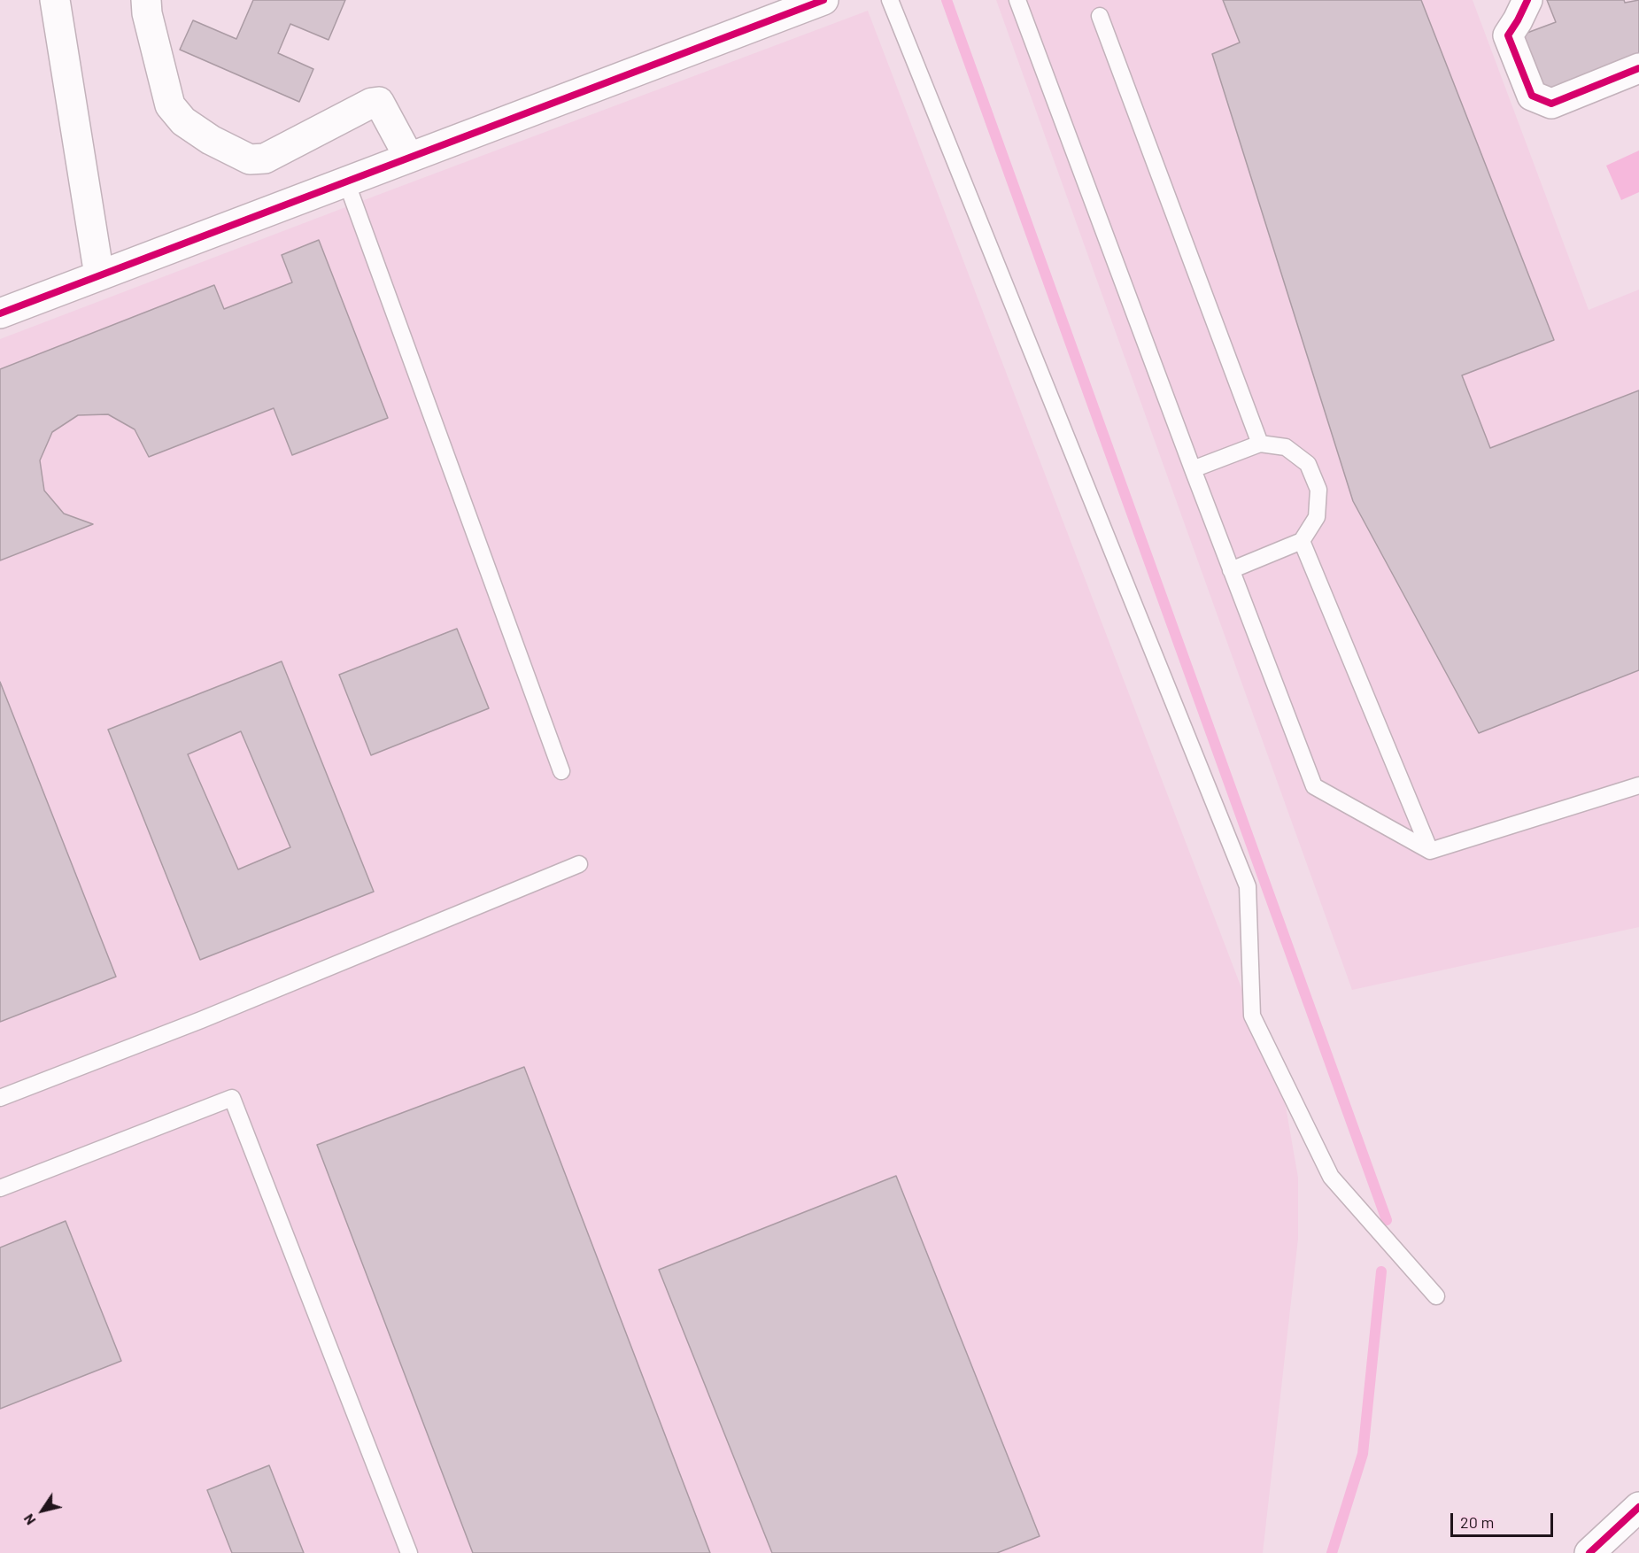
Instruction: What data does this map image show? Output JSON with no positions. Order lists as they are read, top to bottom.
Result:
{
  "scale_bar": "20 m",
  "north": "bottom left"
}
